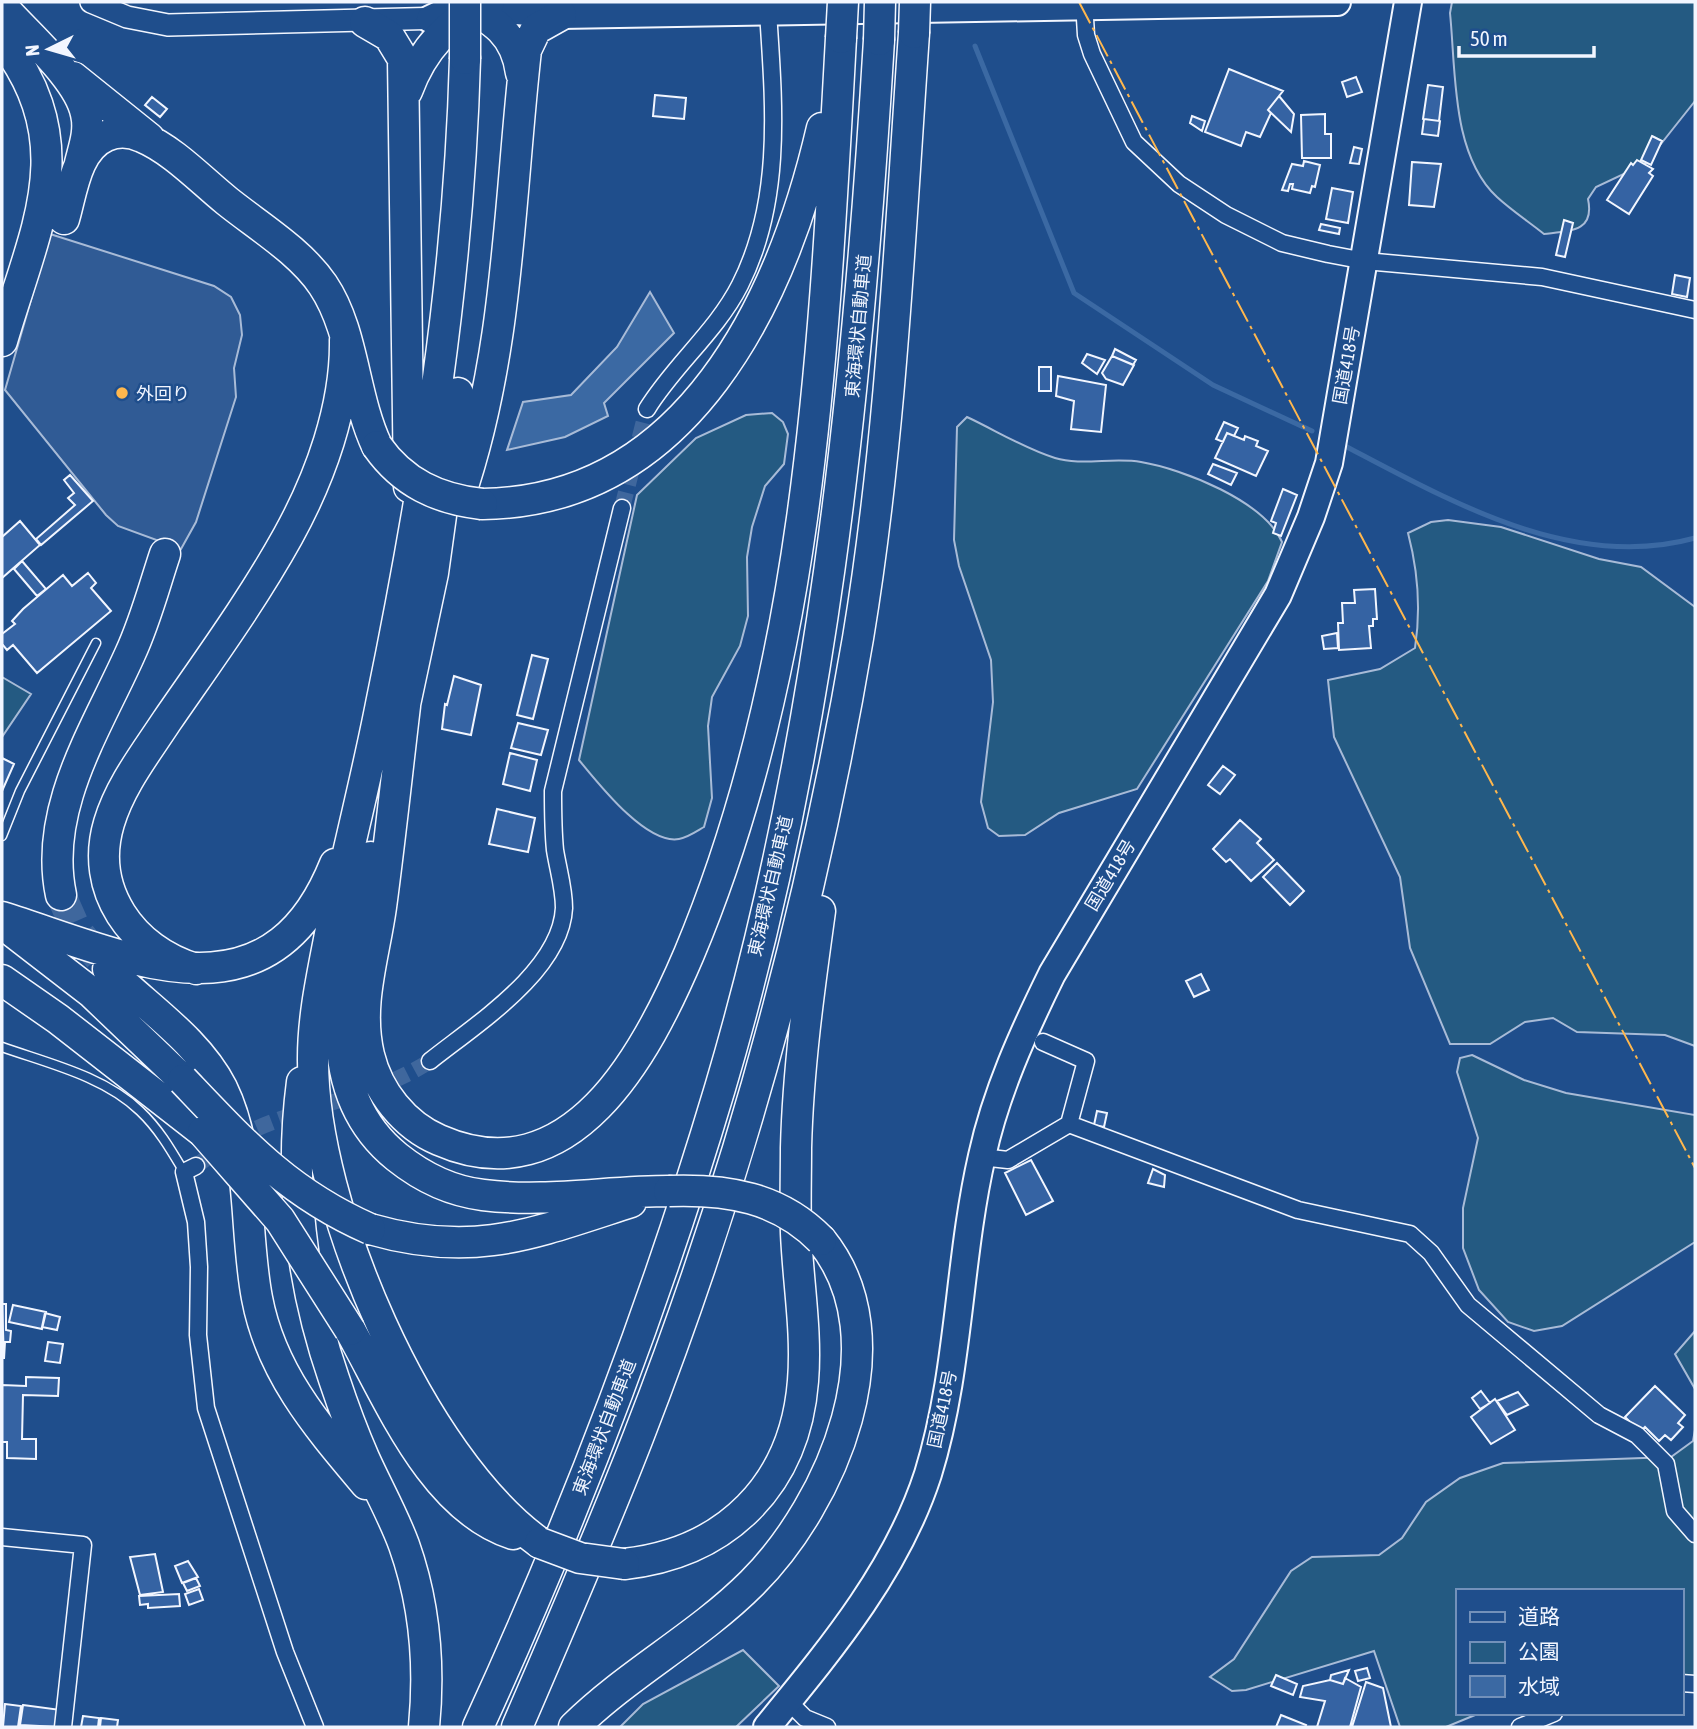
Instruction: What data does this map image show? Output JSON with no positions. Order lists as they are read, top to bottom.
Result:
{
  "streets": {
    "highway": ["東海環状自動車道", "国道418号"]
  },
  "places": ["外回り"],
  "legend": ["道路", "公園", "水域"],
  "scale_bar": "50 m",
  "north": "left"
}
